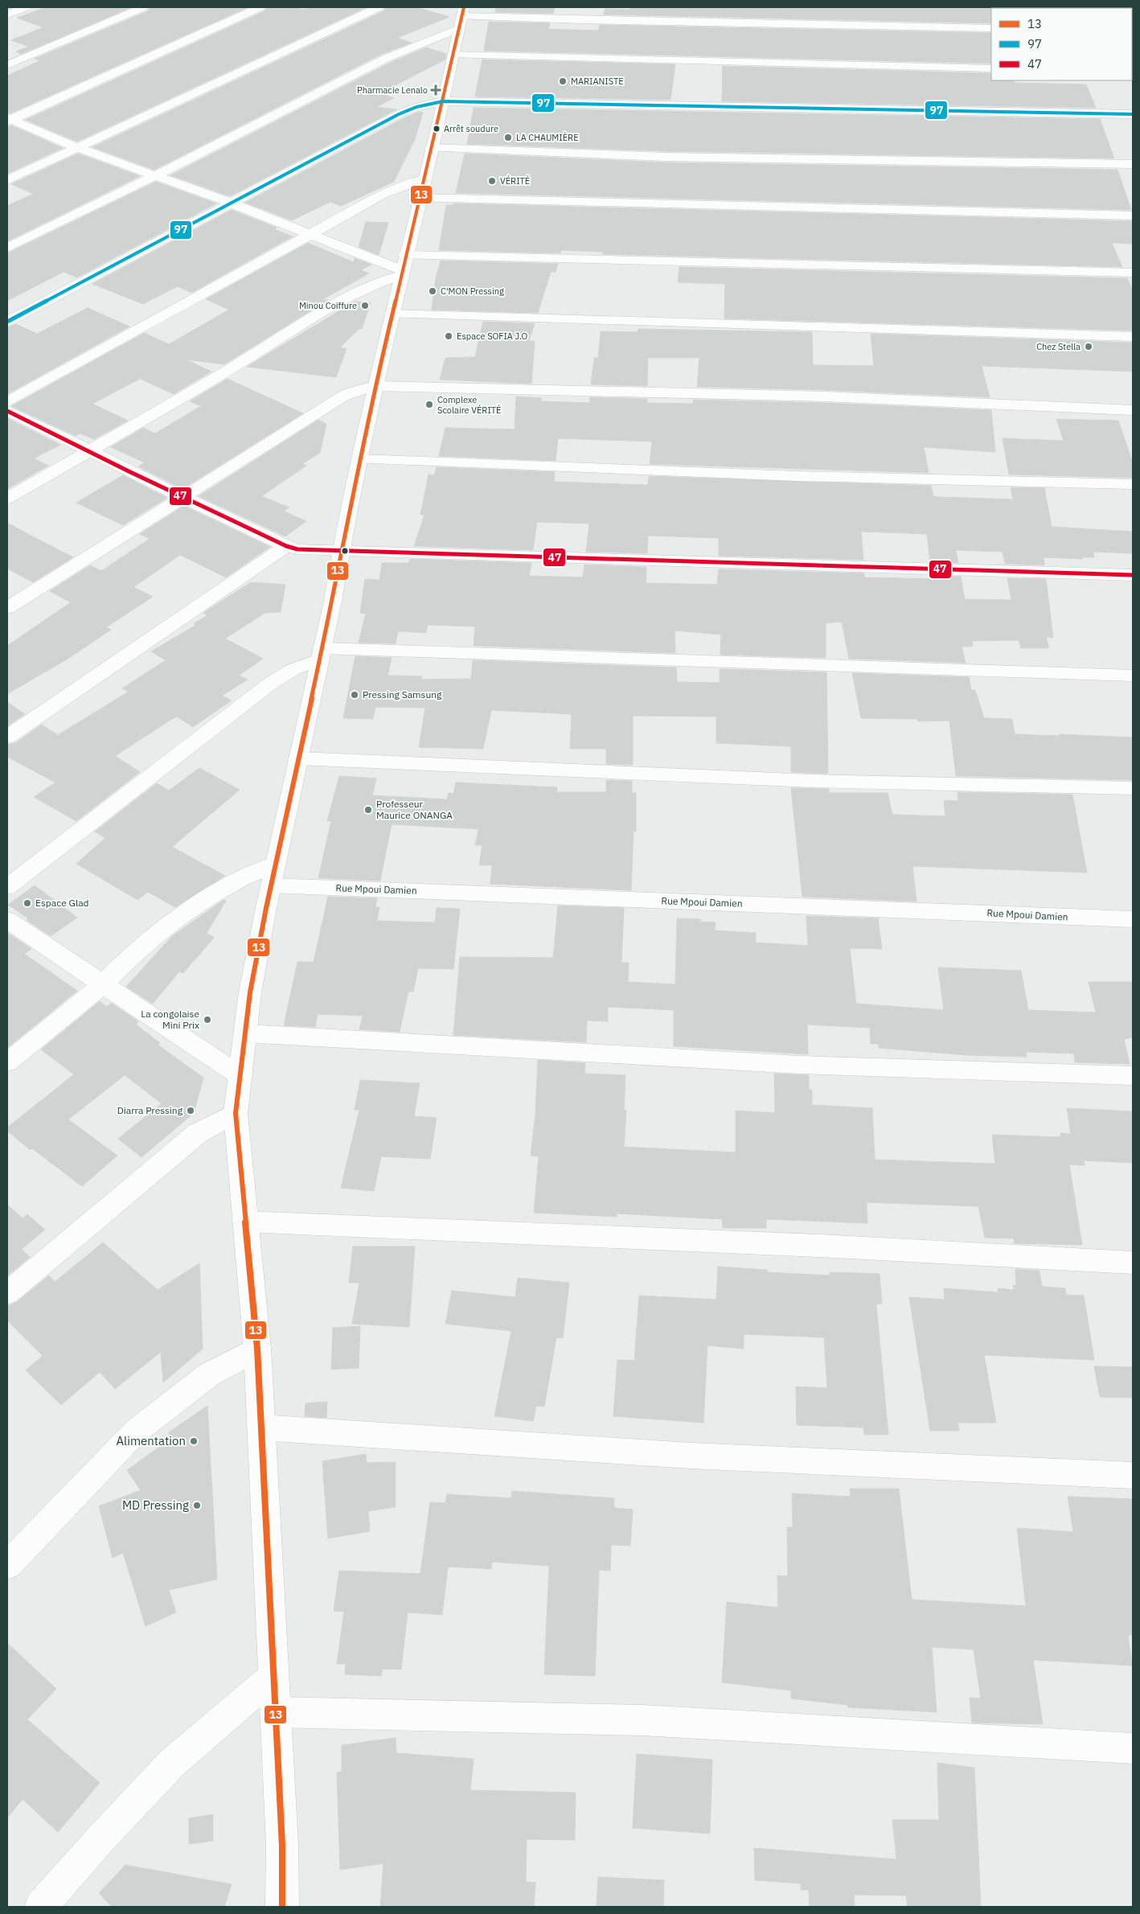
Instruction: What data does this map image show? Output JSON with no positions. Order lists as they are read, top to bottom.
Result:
{
  "streets": {
    "street": ["Rue Mpoui Damien"]
  },
  "places": {
    "other": [
      "MARIANISTE",
      "Arrêt soudure",
      "LA CHAUMIÈRE",
      "VÉRITÉ",
      "C'MON Pressing",
      "Minou Coiffure",
      "Espace SOFIA J.O",
      "Chez Stella",
      "Complexe Scolaire VÉRITÉ",
      "Pressing Samsung",
      "Professeur Maurice ONANGA",
      "Espace Glad",
      "La congolaise Mini Prix",
      "Diarra Pressing",
      "Alimentation",
      "MD Pressing"
    ],
    "health": ["Pharmacie Lenalo"]
  },
  "lines": ["transit line 13", "transit line 97", "transit line 47"],
  "legend": ["13", "97", "47"]
}
